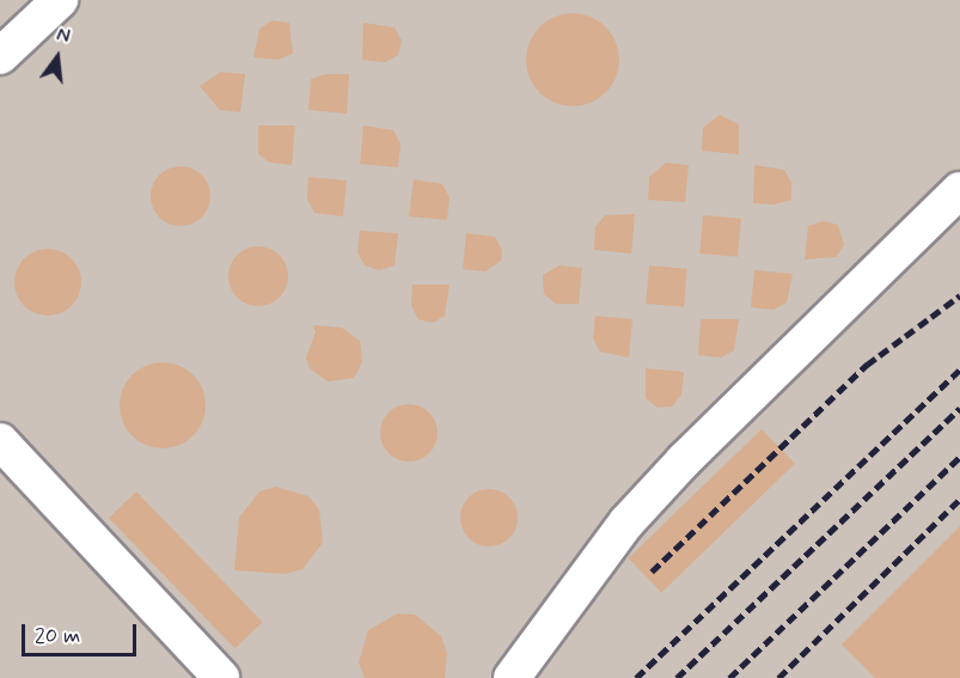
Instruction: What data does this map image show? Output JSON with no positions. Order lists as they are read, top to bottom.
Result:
{
  "scale_bar": "20 m",
  "north": "top"
}
